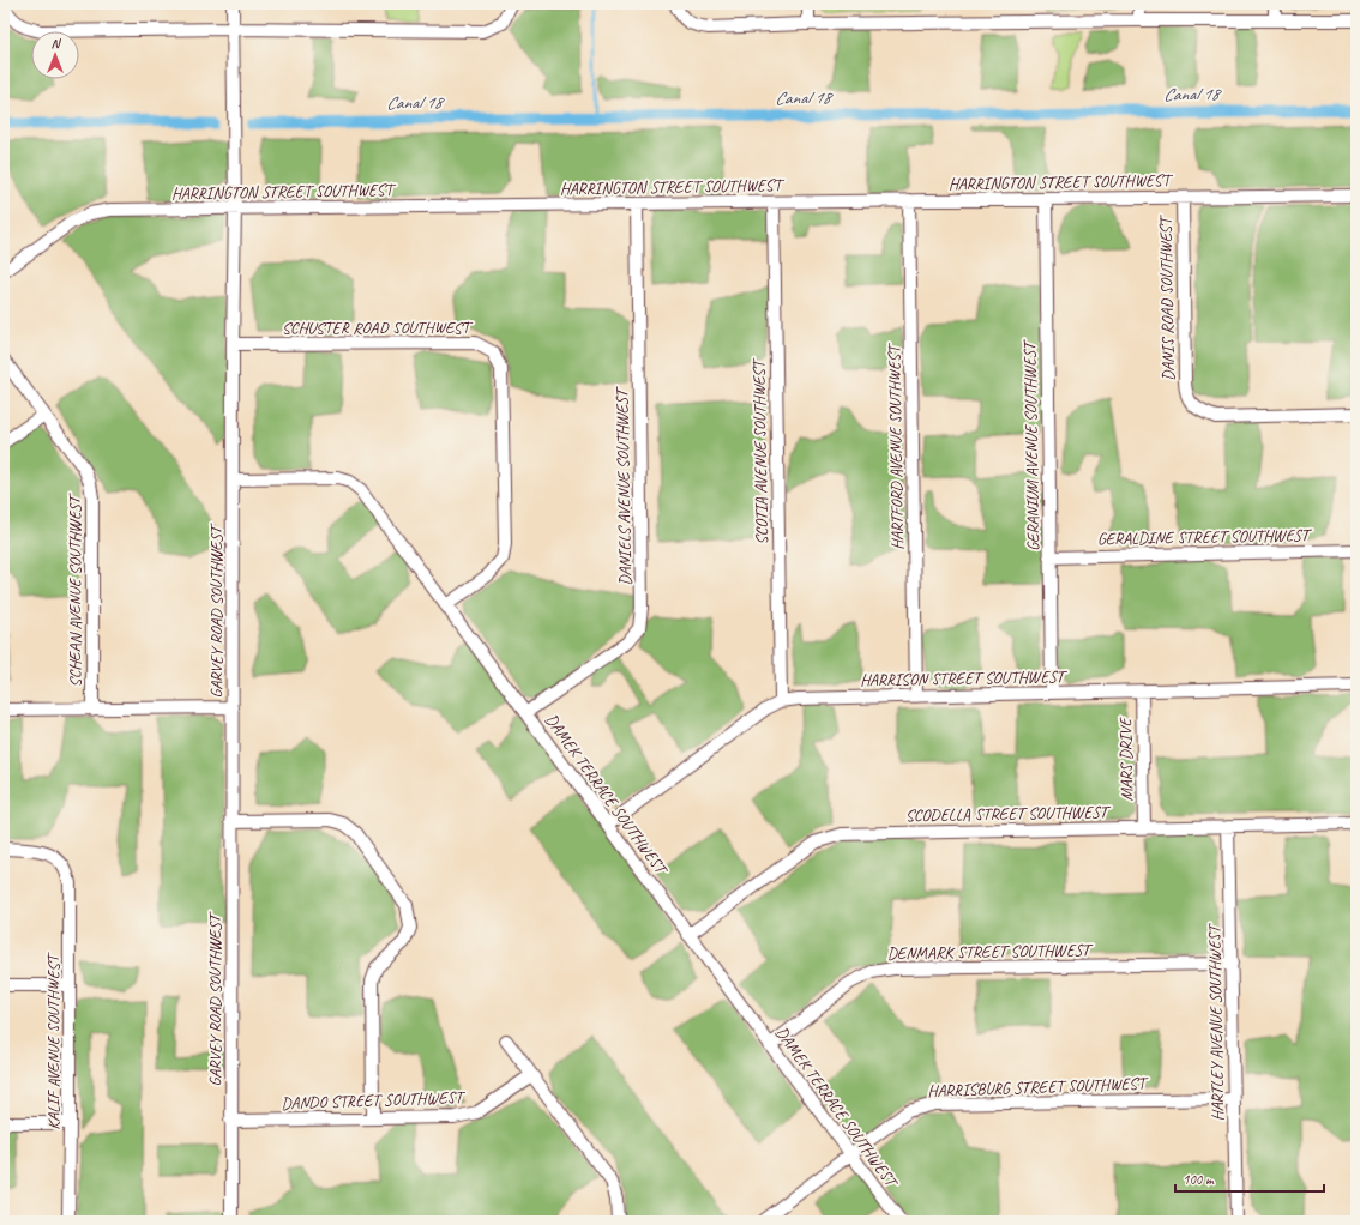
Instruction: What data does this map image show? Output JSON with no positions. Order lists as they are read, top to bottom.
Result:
{
  "streets": {
    "street": [
      "HARRINGTON STREET SOUTHWEST",
      "DANIS ROAD SOUTHWEST",
      "SCHUSTER ROAD SOUTHWEST",
      "GERANIUM AVENUE SOUTHWEST",
      "HARTFORD AVENUE SOUTHWEST",
      "SCOTIA AVENUE SOUTHWEST",
      "DANIELS AVENUE SOUTHWEST",
      "GERALDINE STREET SOUTHWEST",
      "SCHEAN AVENUE SOUTHWEST",
      "GARVEY ROAD SOUTHWEST",
      "HARRISON STREET SOUTHWEST",
      "MARS DRIVE",
      "DAMEK TERRACE SOUTHWEST",
      "SCODELLA STREET SOUTHWEST",
      "DENMARK STREET SOUTHWEST",
      "HARTLEY AVENUE SOUTHWEST",
      "KALIF AVENUE SOUTHWEST",
      "HARRISBURG STREET SOUTHWEST",
      "DANDO STREET SOUTHWEST"
    ]
  },
  "crossings": [
    ["HARRINGTON STREET SOUTHWEST", "DANIS ROAD SOUTHWEST"],
    ["HARRINGTON STREET SOUTHWEST", "GERANIUM AVENUE SOUTHWEST"],
    ["HARRINGTON STREET SOUTHWEST", "HARTFORD AVENUE SOUTHWEST"],
    ["HARRINGTON STREET SOUTHWEST", "SCOTIA AVENUE SOUTHWEST"],
    ["HARRINGTON STREET SOUTHWEST", "DANIELS AVENUE SOUTHWEST"],
    ["HARRINGTON STREET SOUTHWEST", "GARVEY ROAD SOUTHWEST"],
    ["SCHUSTER ROAD SOUTHWEST", "GARVEY ROAD SOUTHWEST"],
    ["SCHUSTER ROAD SOUTHWEST", "DAMEK TERRACE SOUTHWEST"],
    ["GERANIUM AVENUE SOUTHWEST", "GERALDINE STREET SOUTHWEST"],
    ["GERANIUM AVENUE SOUTHWEST", "HARRISON STREET SOUTHWEST"],
    ["HARTFORD AVENUE SOUTHWEST", "HARRISON STREET SOUTHWEST"],
    ["SCOTIA AVENUE SOUTHWEST", "HARRISON STREET SOUTHWEST"],
    ["DANIELS AVENUE SOUTHWEST", "DAMEK TERRACE SOUTHWEST"],
    ["GARVEY ROAD SOUTHWEST", "DAMEK TERRACE SOUTHWEST"],
    ["GARVEY ROAD SOUTHWEST", "DANDO STREET SOUTHWEST"],
    ["HARRISON STREET SOUTHWEST", "MARS DRIVE"],
    ["HARRISON STREET SOUTHWEST", "DAMEK TERRACE SOUTHWEST"],
    ["MARS DRIVE", "SCODELLA STREET SOUTHWEST"],
    ["DAMEK TERRACE SOUTHWEST", "SCODELLA STREET SOUTHWEST"],
    ["DAMEK TERRACE SOUTHWEST", "DENMARK STREET SOUTHWEST"],
    ["DAMEK TERRACE SOUTHWEST", "HARRISBURG STREET SOUTHWEST"],
    ["SCODELLA STREET SOUTHWEST", "HARTLEY AVENUE SOUTHWEST"],
    ["DENMARK STREET SOUTHWEST", "HARTLEY AVENUE SOUTHWEST"],
    ["HARTLEY AVENUE SOUTHWEST", "HARRISBURG STREET SOUTHWEST"]
  ],
  "water": ["Canal 18"],
  "scale_bar": "100 m",
  "north": "top"
}
